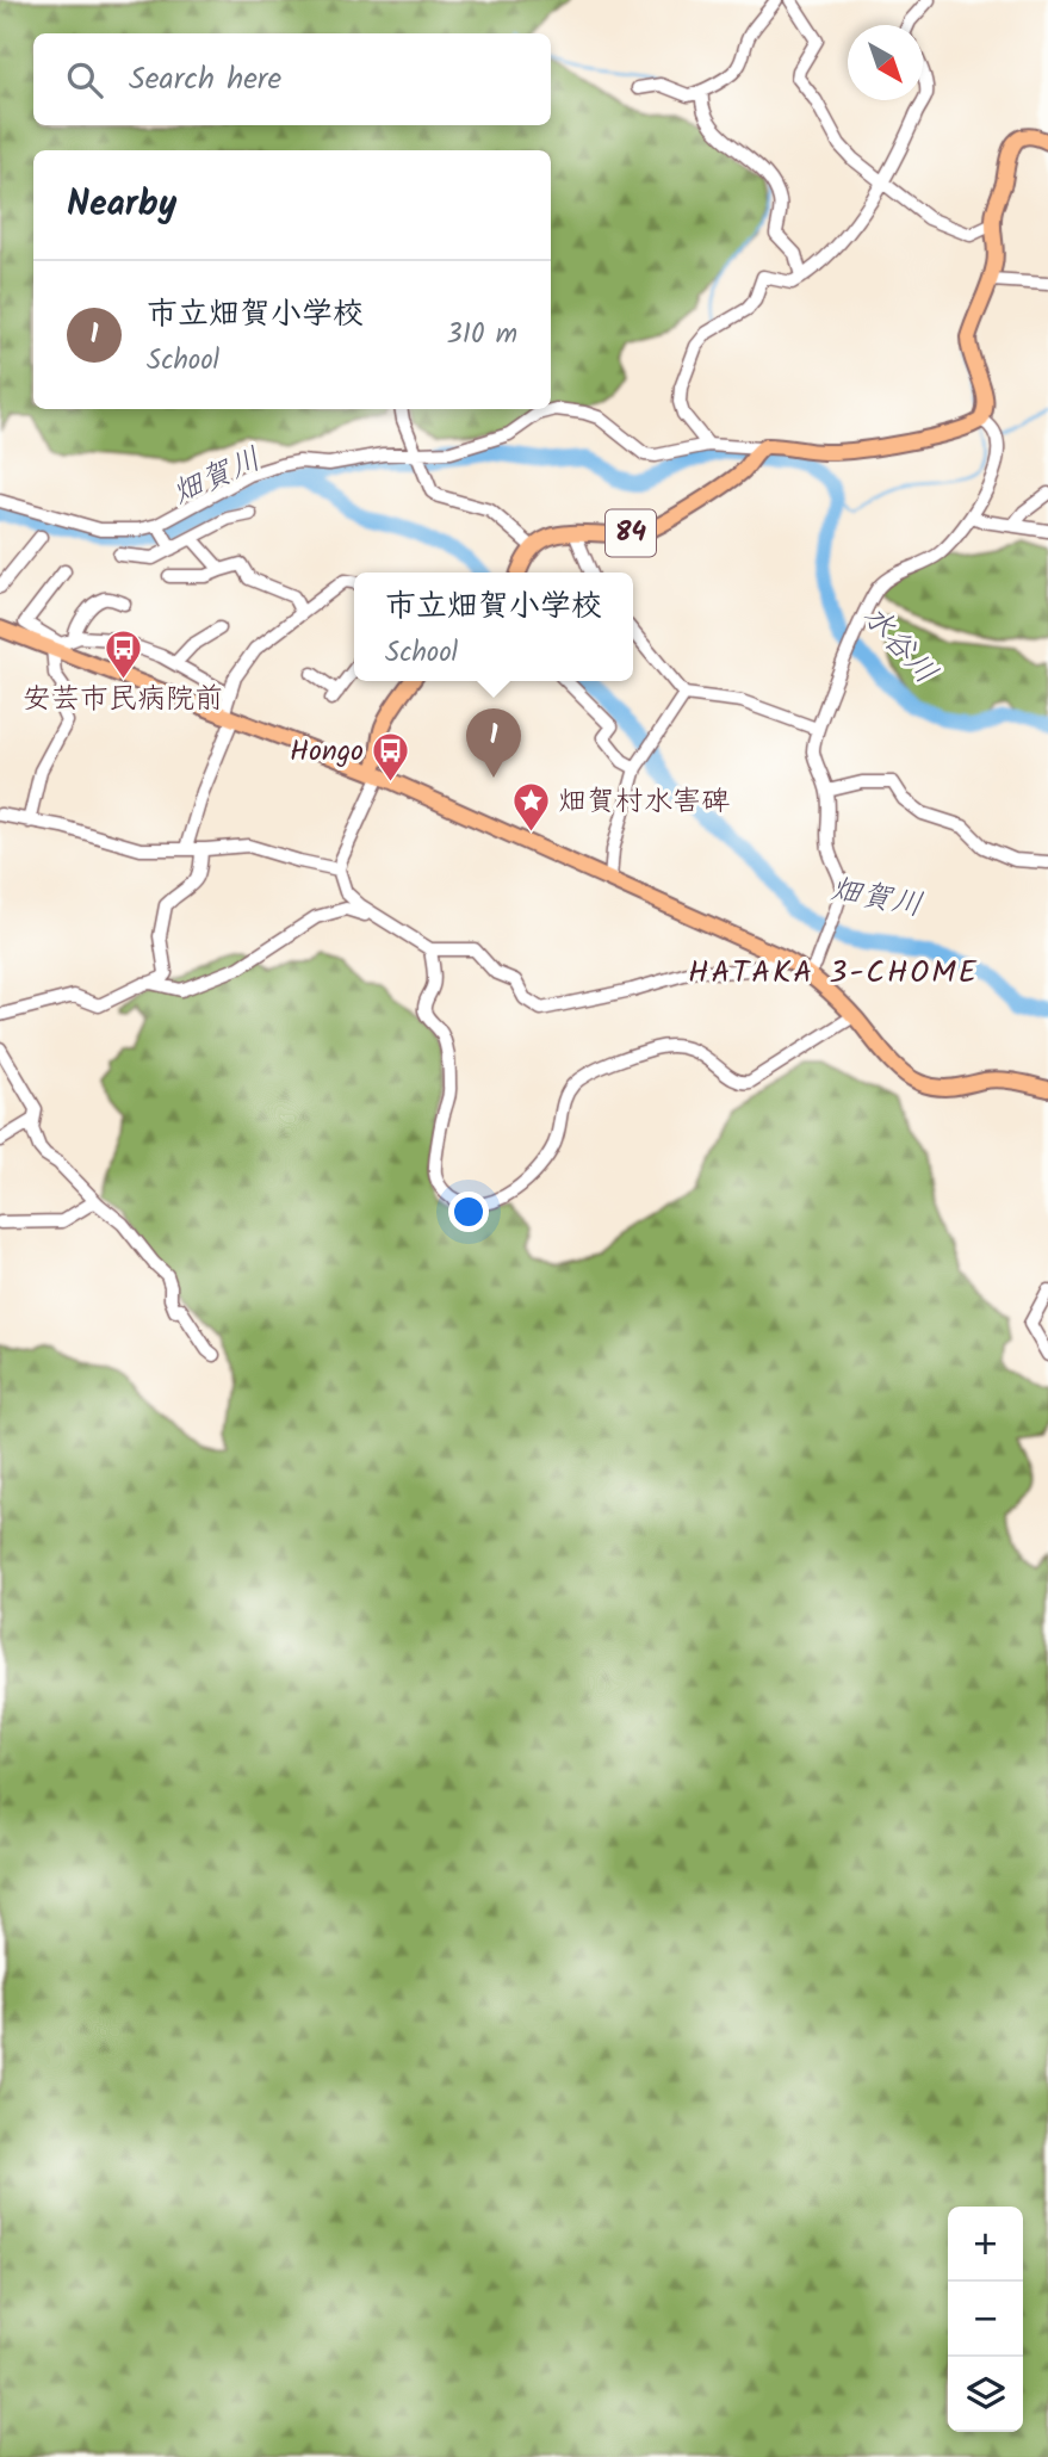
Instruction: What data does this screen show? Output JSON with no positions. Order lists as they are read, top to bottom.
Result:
{
  "streets": {
    "main road": ["84"]
  },
  "districts": ["HATAKA 3-CHOME"],
  "water": ["畑賀川", "水谷川"],
  "places": {
    "bus stop": ["安芸市民病院前", "Hongo"],
    "place": ["畑賀村水害碑"]
  },
  "north": "bottom right",
  "page": {
    "search": "Search here",
    "heading": "Nearby",
    "list": [
      {
        "mark": "1",
        "name": "市立畑賀小学校",
        "note": "School",
        "value": "310 m"
      }
    ],
    "popup": ["市立畑賀小学校", "School"],
    "pins": "1",
    "map_buttons": ["+", "−"]
  }
}
